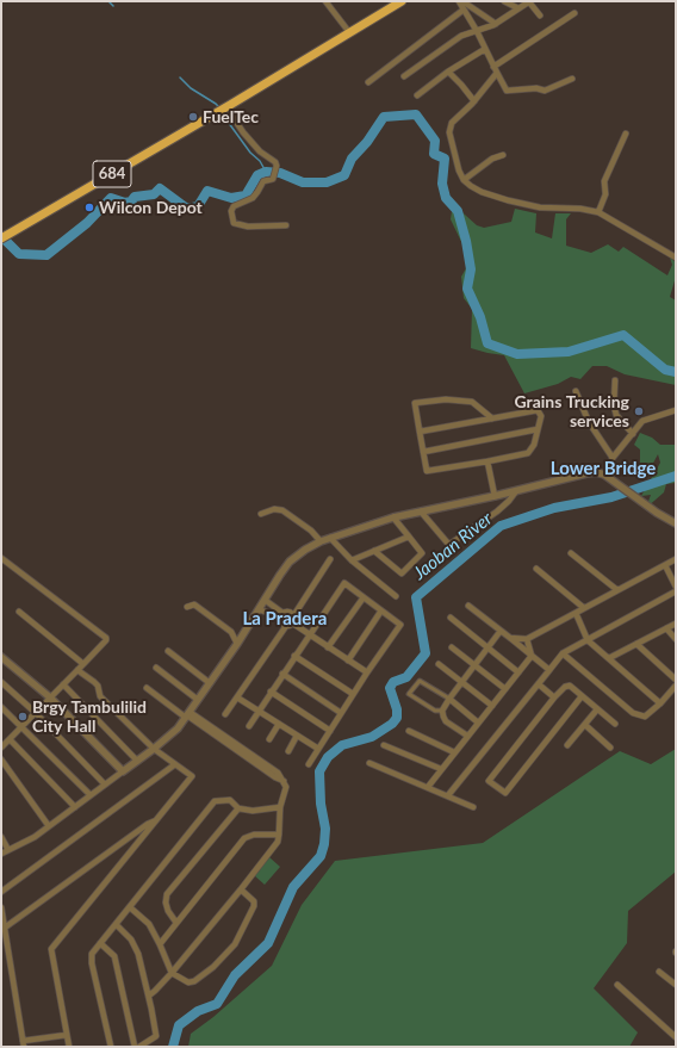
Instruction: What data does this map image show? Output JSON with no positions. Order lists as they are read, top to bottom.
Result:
{
  "streets": {
    "highway": ["684"]
  },
  "districts": ["Lower Bridge", "La Pradera"],
  "water": ["Jaoban River"],
  "places": [
    "FuelTec",
    "Wilcon Depot",
    "Grains Trucking services",
    "Brgy Tambulilid City Hall"
  ]
}
